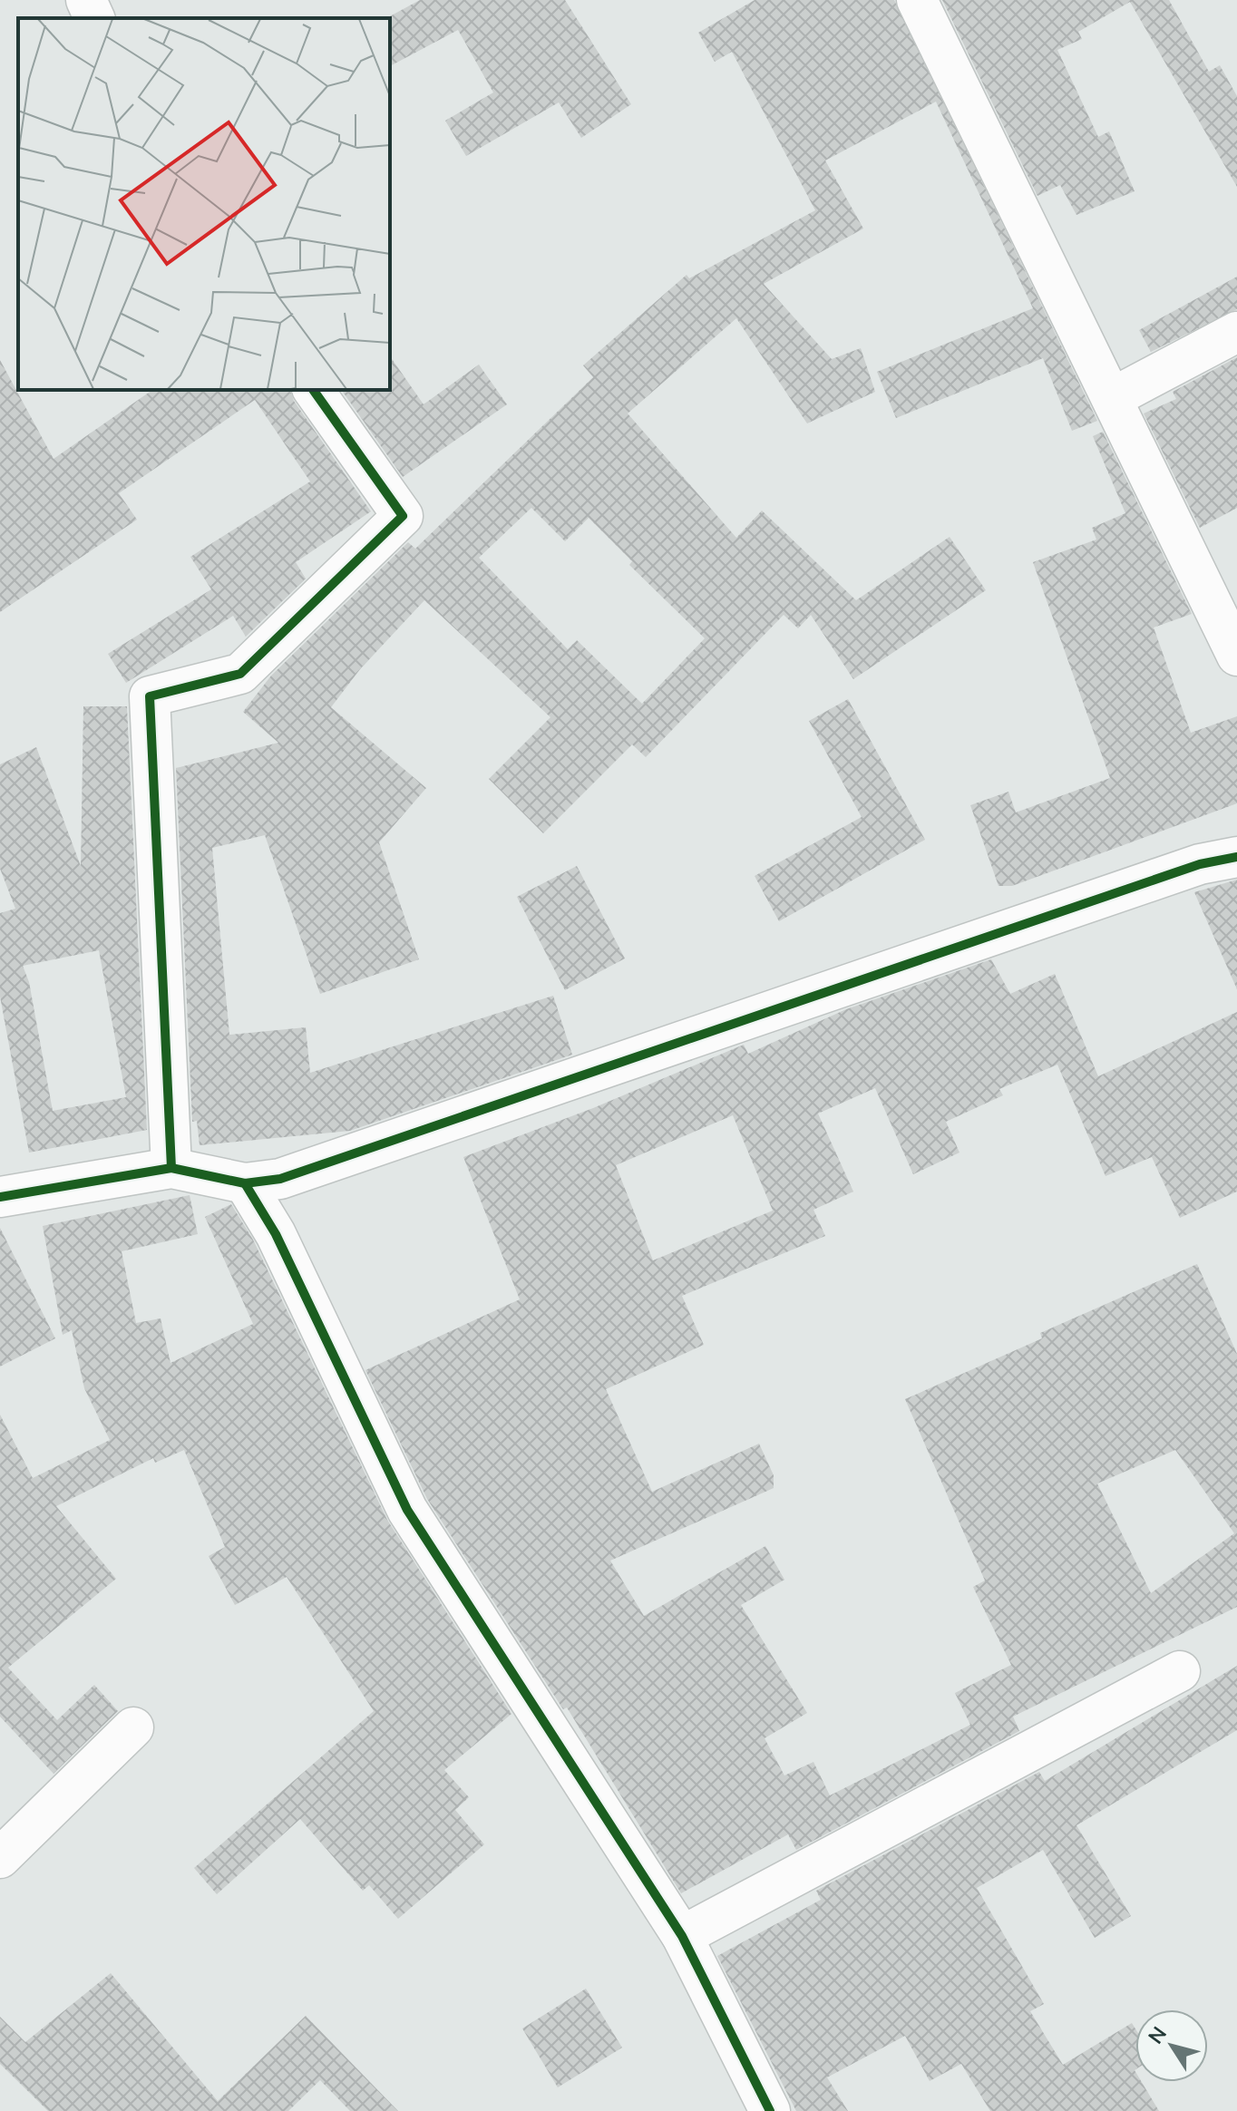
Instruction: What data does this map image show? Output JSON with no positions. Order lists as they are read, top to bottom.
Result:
{
  "north": "top left"
}
